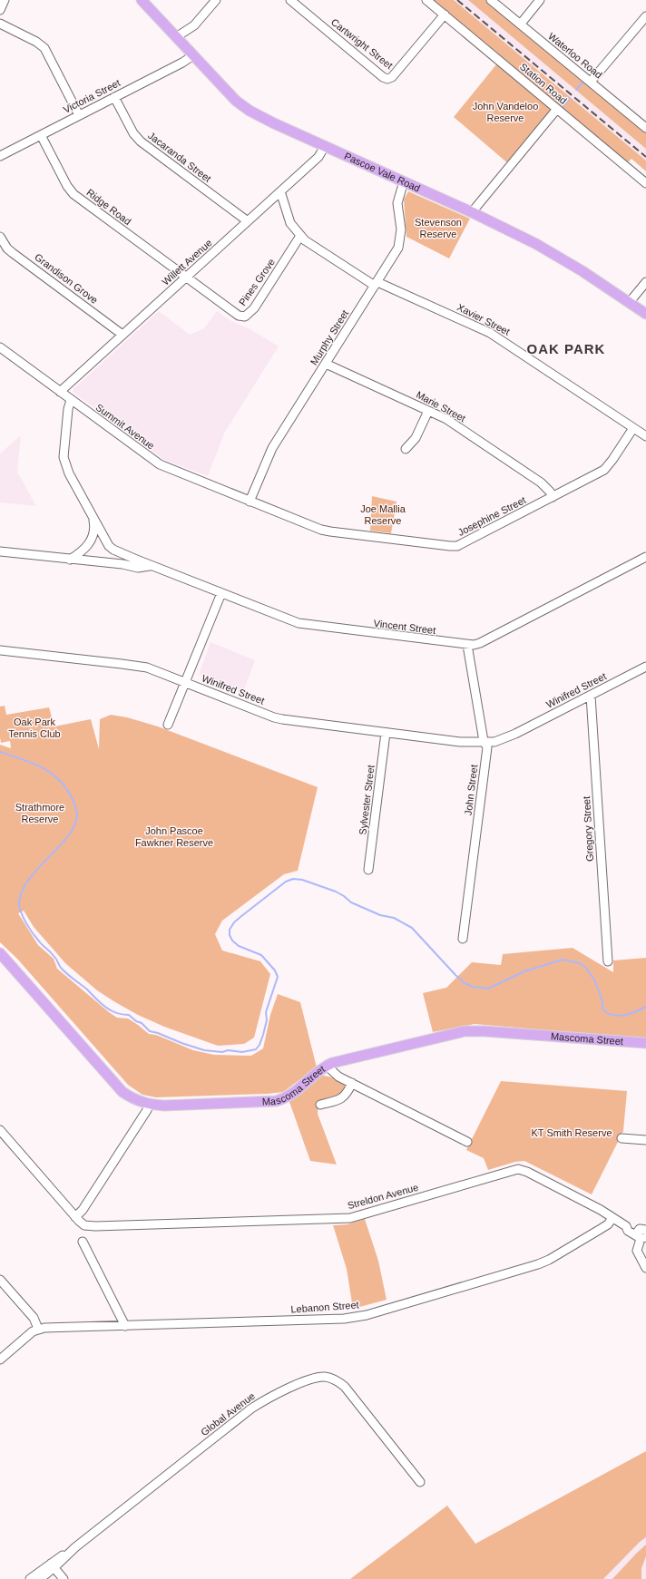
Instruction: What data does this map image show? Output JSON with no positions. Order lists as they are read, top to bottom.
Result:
{
  "streets": {
    "main road": ["Pascoe Vale Road", "Mascoma Street"],
    "street": [
      "Cartwright Street",
      "Waterloo Road",
      "Station Road",
      "Victoria Street",
      "Jacaranda Street",
      "Ridge Road",
      "Willett Avenue",
      "Grandison Grove",
      "Pines Grove",
      "Xavier Street",
      "Murphy Street",
      "Marie Street",
      "Summit Avenue",
      "Josephine Street",
      "Vincent Street",
      "Winifred Street",
      "John Street",
      "Sylvester Street",
      "Gregory Street",
      "Streldon Avenue",
      "Lebanon Street",
      "Global Avenue"
    ]
  },
  "crossings": [
    ["Cartwright Street", "Station Road"],
    ["Victoria Street", "Jacaranda Street"],
    ["Victoria Street", "Pascoe Vale Road"],
    ["Victoria Street", "Ridge Road"],
    ["Jacaranda Street", "Willett Avenue"],
    ["Pascoe Vale Road", "Willett Avenue"],
    ["Pascoe Vale Road", "Murphy Street"],
    ["Ridge Road", "Willett Avenue"],
    ["Ridge Road", "Pines Grove"],
    ["Willett Avenue", "Grandison Grove"],
    ["Willett Avenue", "Pines Grove"],
    ["Willett Avenue", "Xavier Street"],
    ["Willett Avenue", "Summit Avenue"],
    ["Pines Grove", "Xavier Street"],
    ["Xavier Street", "Murphy Street"],
    ["Xavier Street", "Josephine Street"],
    ["Murphy Street", "Marie Street"],
    ["Murphy Street", "Summit Avenue"],
    ["Murphy Street", "Josephine Street"],
    ["Marie Street", "Josephine Street"],
    ["Summit Avenue", "Josephine Street"],
    ["Summit Avenue", "Vincent Street"],
    ["Vincent Street", "John Street"],
    ["Winifred Street", "John Street"],
    ["Winifred Street", "Sylvester Street"],
    ["Winifred Street", "Gregory Street"],
    ["Streldon Avenue", "Lebanon Street"]
  ],
  "districts": ["OAK PARK"],
  "parks": [
    "John Vandeloo Reserve",
    "Stevenson Reserve",
    "Joe Mallia Reserve",
    "Oak Park Tennis Club",
    "Strathmore Reserve",
    "John Pascoe Fawkner Reserve",
    "KT Smith Reserve"
  ]
}
